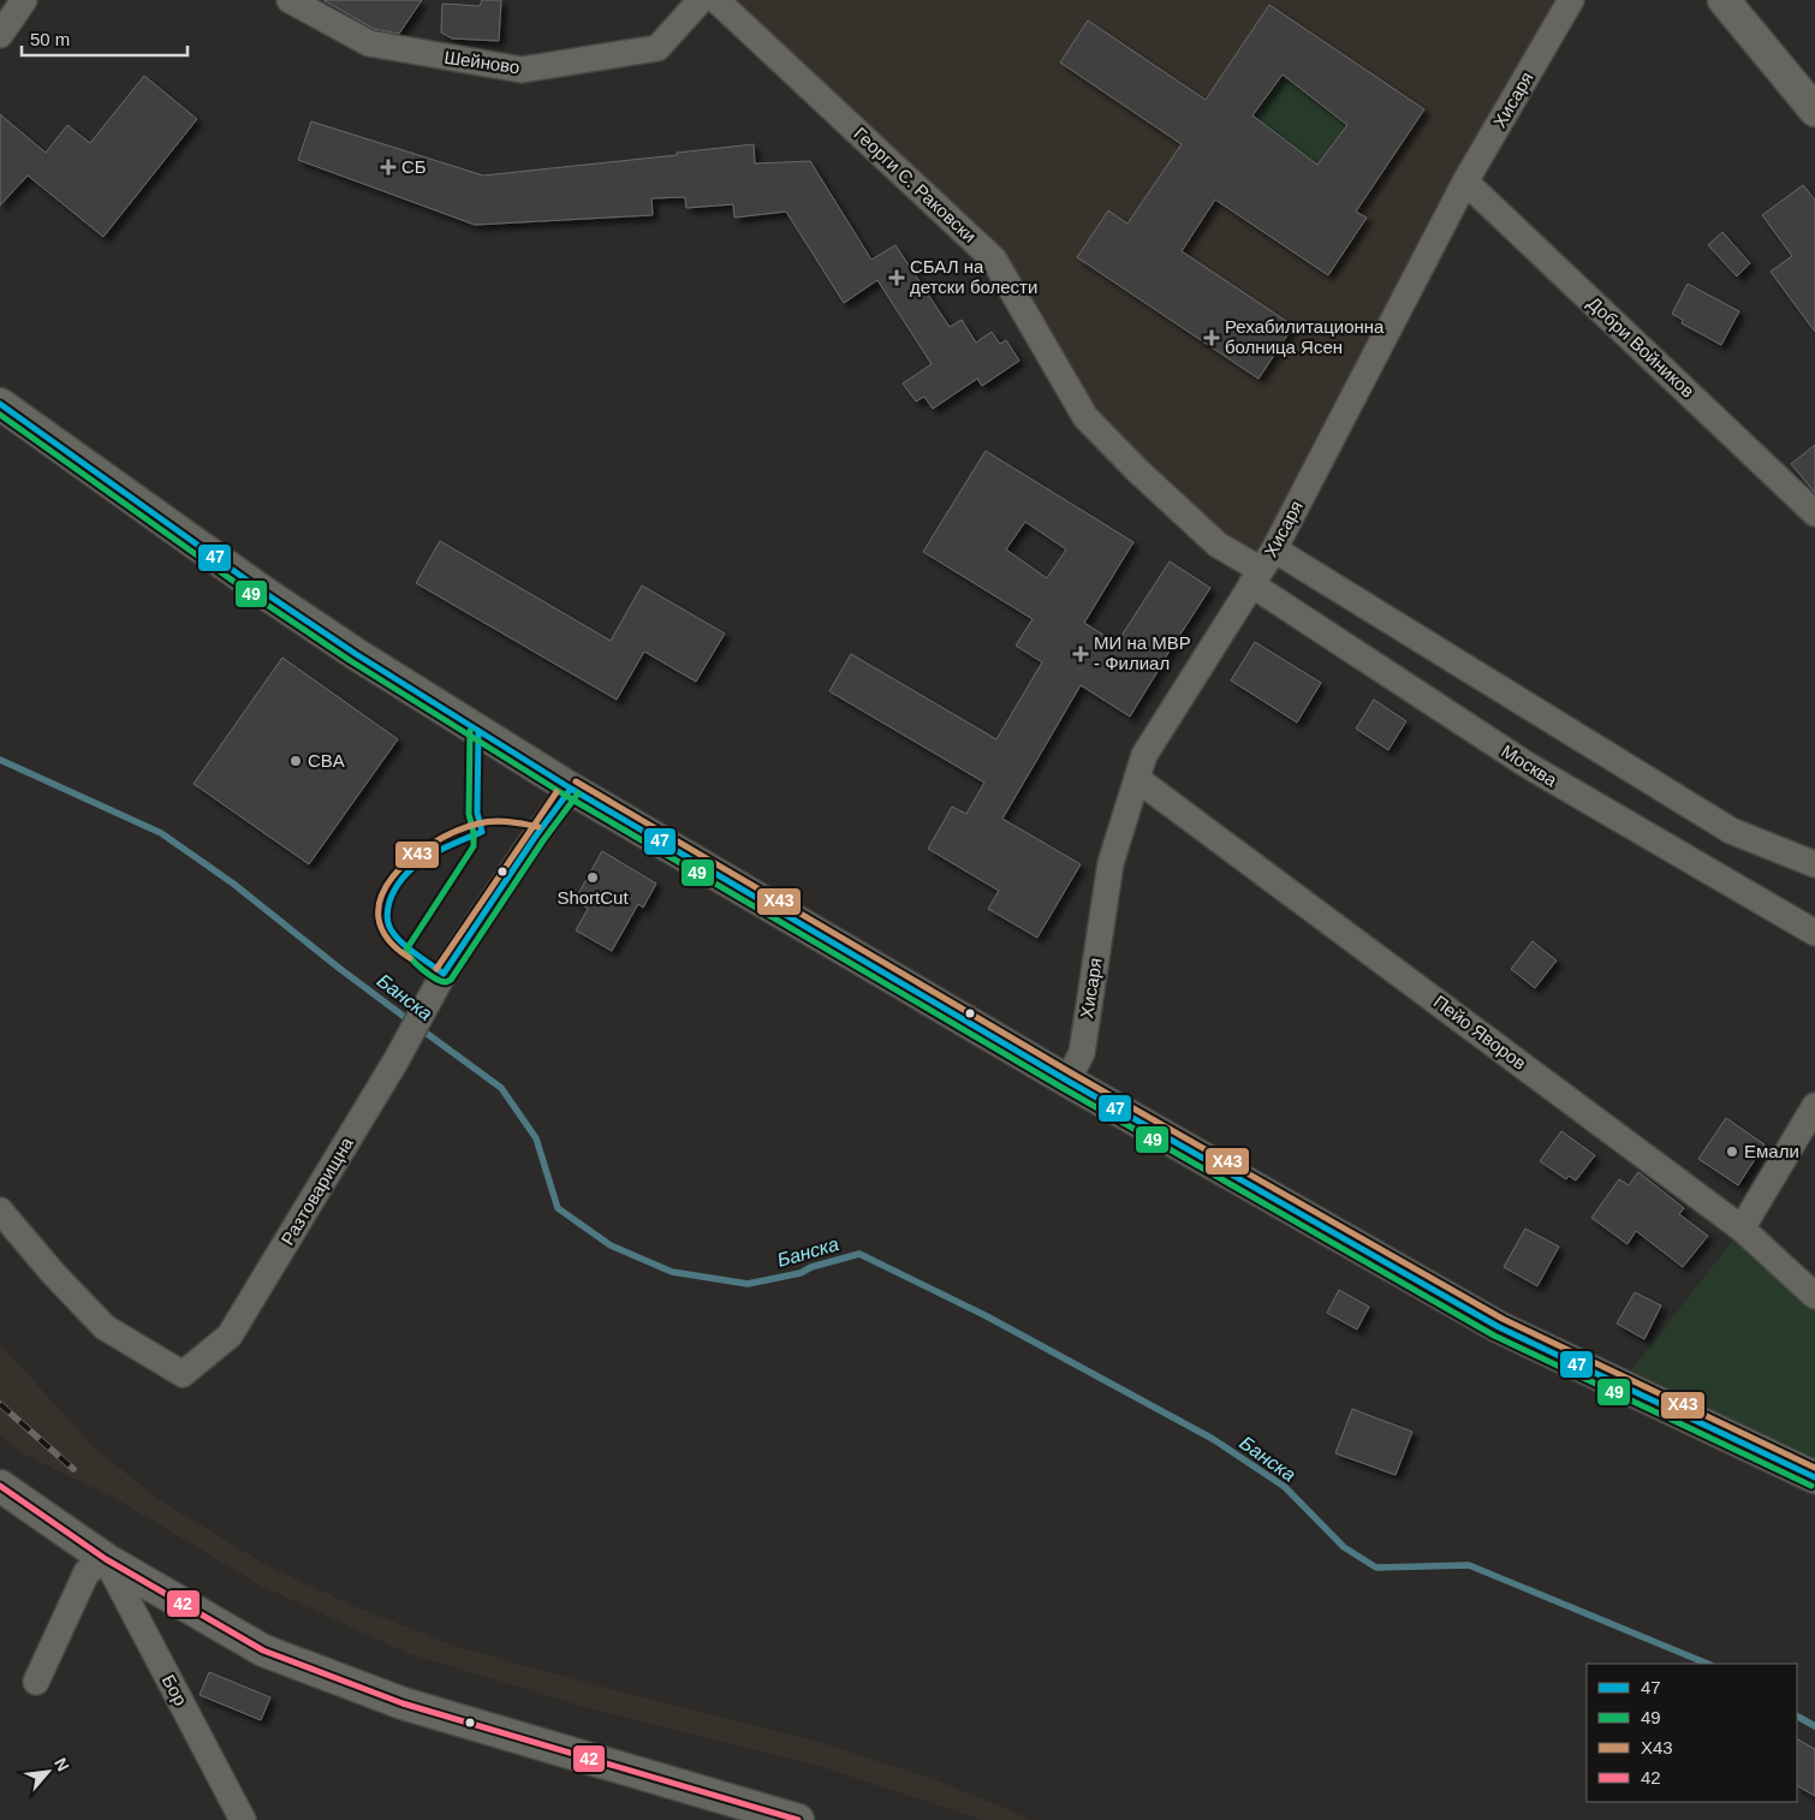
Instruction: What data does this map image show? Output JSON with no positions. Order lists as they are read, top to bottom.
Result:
{
  "streets": {
    "street": [
      "Шейново",
      "Хисаря",
      "Георги С. Раковски",
      "Добри Войников",
      "Москва",
      "Пейо Яворов",
      "Разтоварищна",
      "Бор"
    ]
  },
  "crossings": [
    ["Хисаря", "Георги С. Раковски"],
    ["Хисаря", "Добри Войников"],
    ["Хисаря", "Москва"],
    ["Хисаря", "Пейо Яворов"],
    ["Георги С. Раковски", "Москва"]
  ],
  "water": ["Банска"],
  "places": {
    "health": [
      "СБ",
      "СБАЛ на детски болести",
      "Рехабилитационна болница Ясен",
      "МИ на МВР - Филиал"
    ],
    "other": ["CBA", "ShortCut", "Емали"]
  },
  "lines": [
    "transit line 47",
    "transit line 49",
    "transit line X43",
    "transit line 42"
  ],
  "legend": [
    "47",
    "49",
    "X43",
    "42"
  ],
  "scale_bar": "50 m",
  "north": "top right"
}
